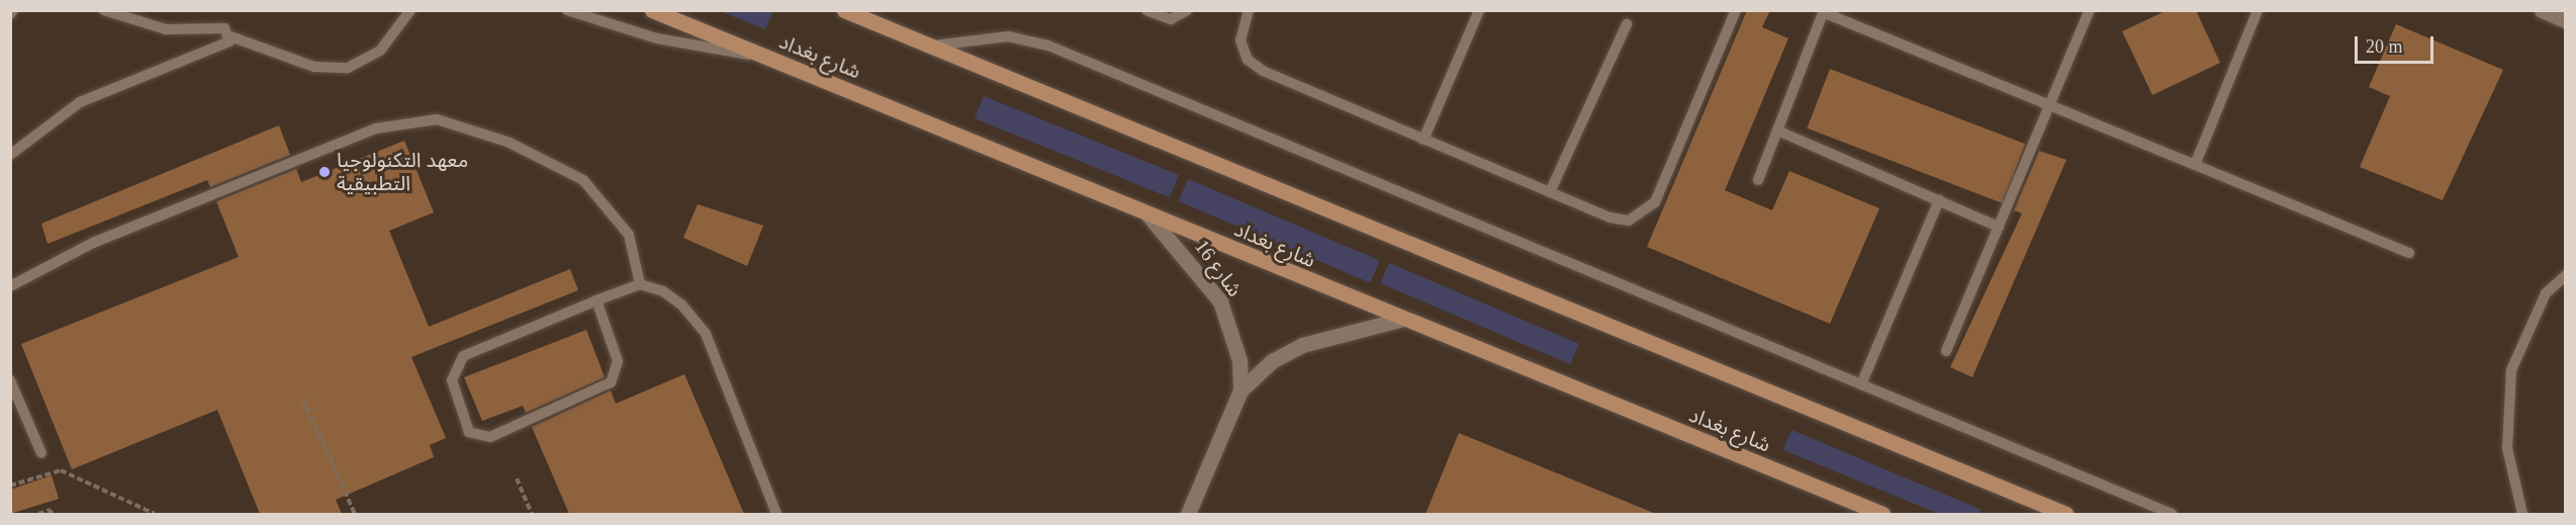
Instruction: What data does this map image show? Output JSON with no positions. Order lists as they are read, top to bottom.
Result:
{
  "streets": {
    "main road": ["شارع بغداد"],
    "street": ["شارع 16"]
  },
  "crossings": [
    ["شارع بغداد", "شارع 16"]
  ],
  "places": ["معهد التكنولوجيا التطبيقية"],
  "scale_bar": "20 m"
}
